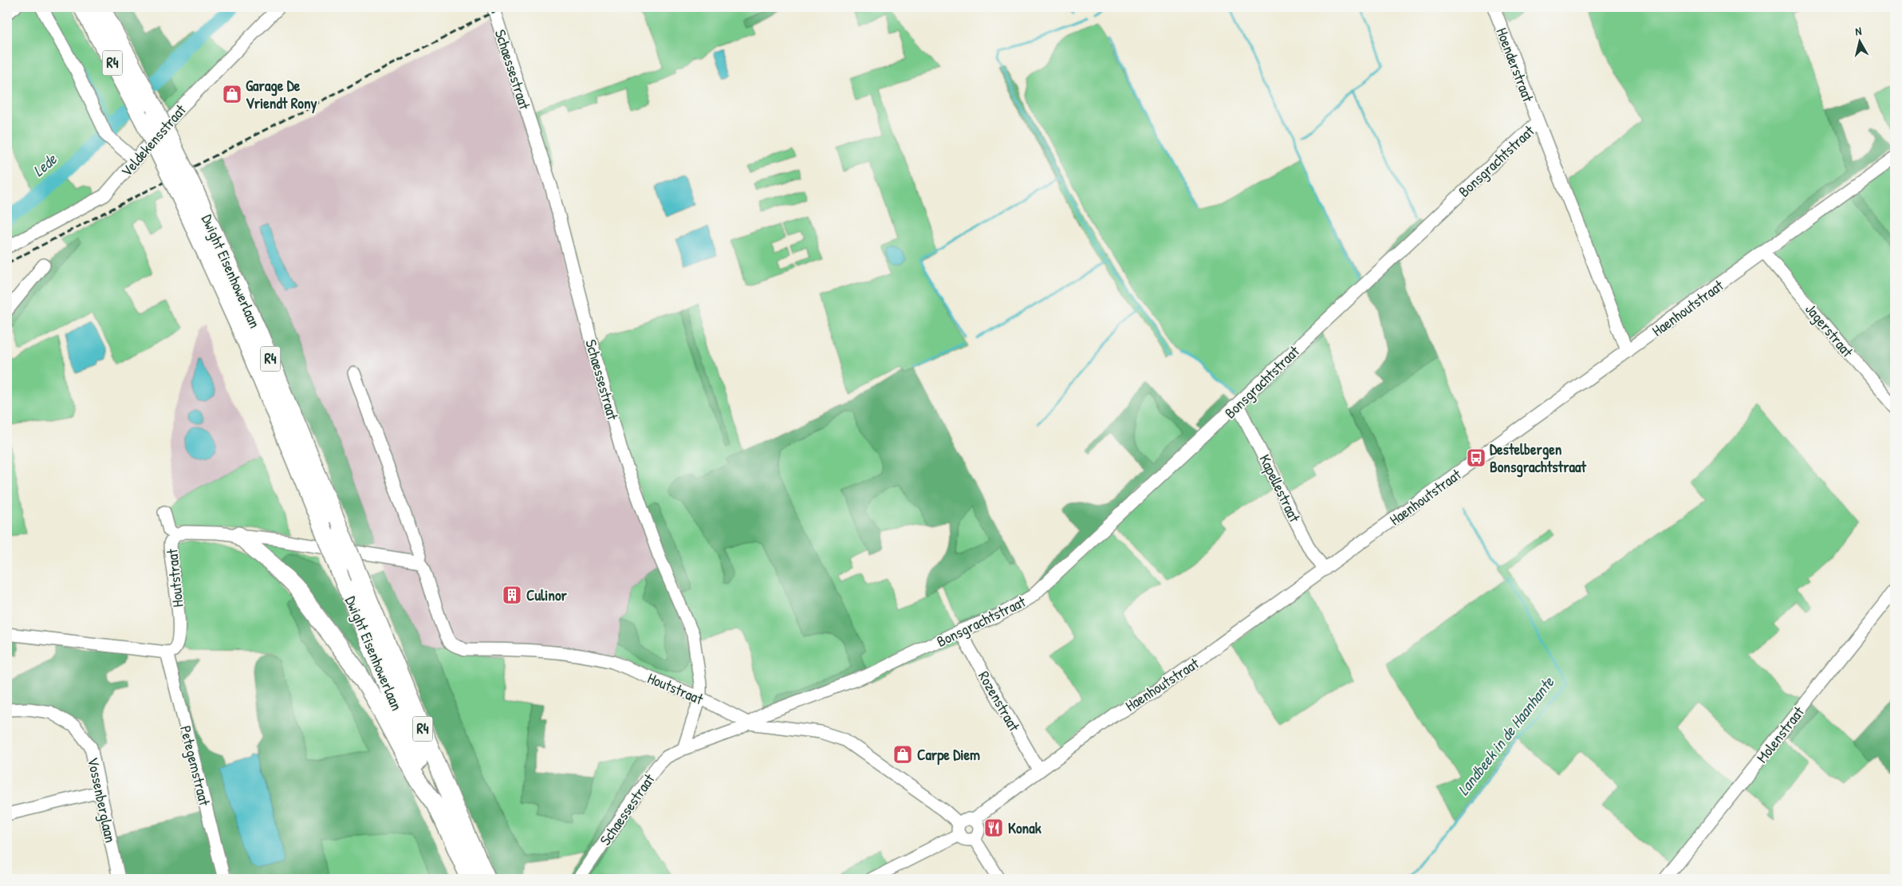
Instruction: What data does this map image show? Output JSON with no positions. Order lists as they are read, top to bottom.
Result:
{
  "streets": {
    "highway": ["R4", "Dwight Eisenhowerlaan"],
    "street": [
      "Hoenderstraat",
      "Schaessestraat",
      "Veldekensstraat",
      "Bonsgrachtstraat",
      "Haenhoutstraat",
      "Jagerstraat",
      "Kapellestraat",
      "Houtstraat",
      "Rozenstraat",
      "Molenstraat",
      "Petegemstraat",
      "Vossenberglaan"
    ]
  },
  "crossings": [
    ["R4", "Dwight Eisenhowerlaan"],
    ["Hoenderstraat", "Bonsgrachtstraat"],
    ["Schaessestraat", "Bonsgrachtstraat"],
    ["Schaessestraat", "Houtstraat"],
    ["Bonsgrachtstraat", "Haenhoutstraat"],
    ["Bonsgrachtstraat", "Kapellestraat"],
    ["Bonsgrachtstraat", "Houtstraat"],
    ["Bonsgrachtstraat", "Rozenstraat"],
    ["Haenhoutstraat", "Jagerstraat"],
    ["Haenhoutstraat", "Kapellestraat"],
    ["Haenhoutstraat", "Houtstraat"],
    ["Haenhoutstraat", "Rozenstraat"],
    ["Houtstraat", "Petegemstraat"]
  ],
  "water": ["Lede", "Landbeek in de Haanhante"],
  "places": {
    "shop": ["Garage De Vriendt Rony", "Carpe Diem"],
    "bus stop": ["Destelbergen Bonsgrachtstraat"],
    "building": ["Culinor"],
    "restaurant": ["Konak"]
  },
  "north": "top"
}
